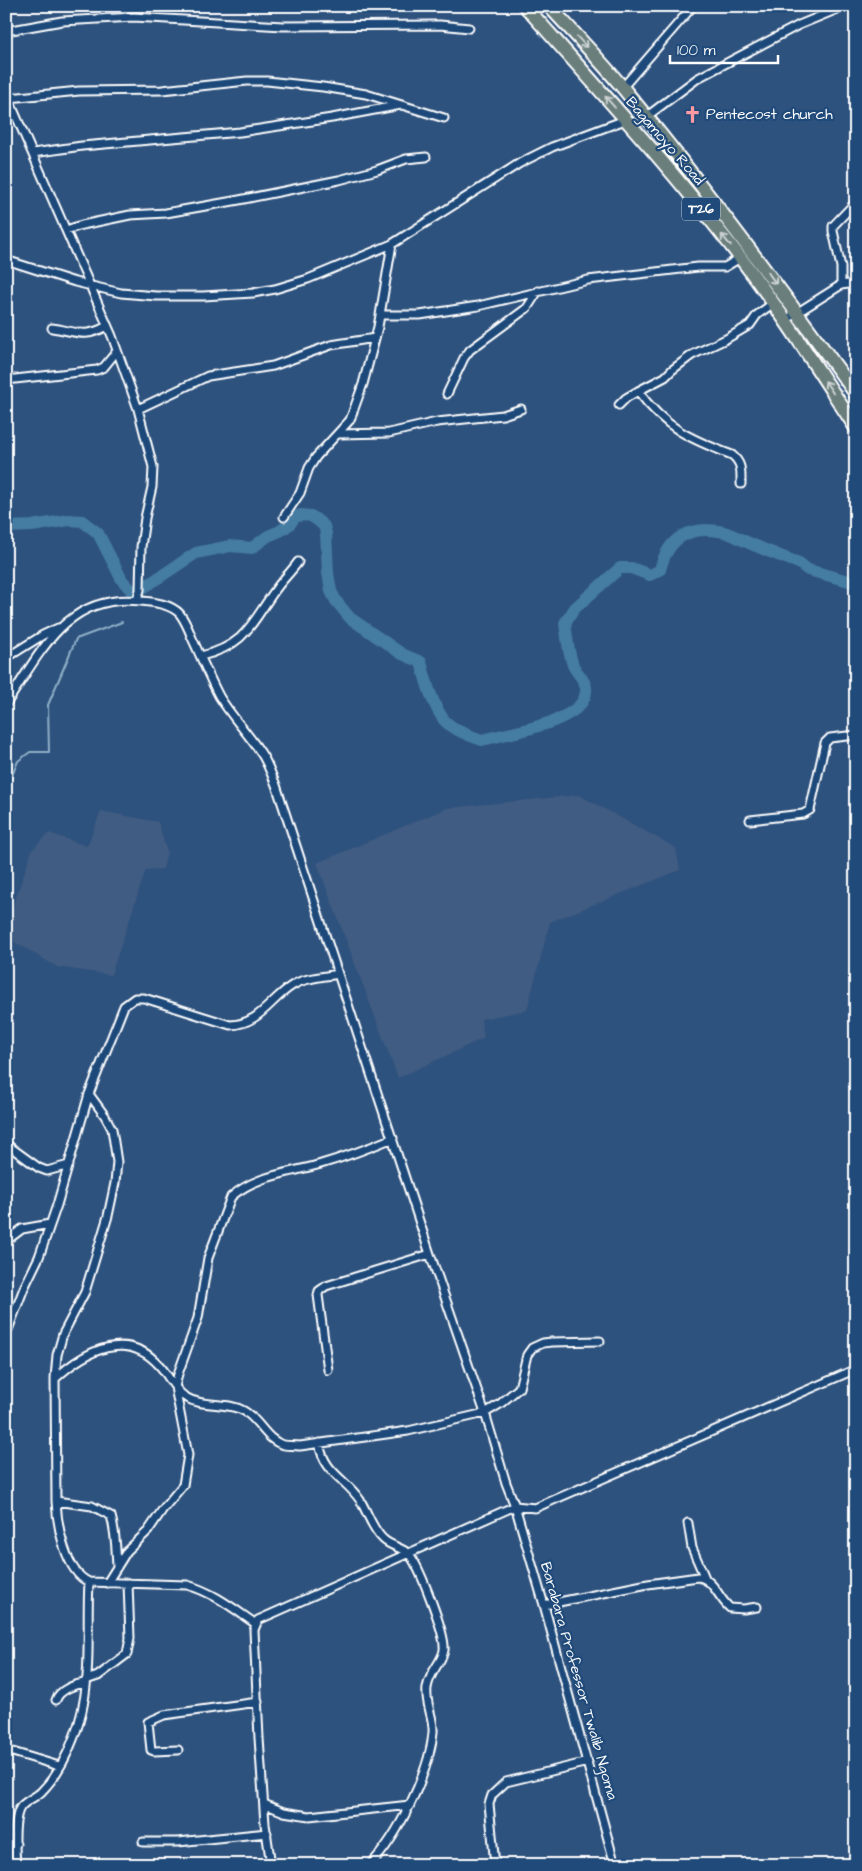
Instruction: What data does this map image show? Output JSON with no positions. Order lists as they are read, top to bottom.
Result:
{
  "streets": {
    "highway": ["Bagamoyo Road", "T26"],
    "street": ["Barabara Professor Twalib Ngoma"]
  },
  "places": {
    "church": ["Pentecost church"]
  },
  "scale_bar": "100 m"
}
